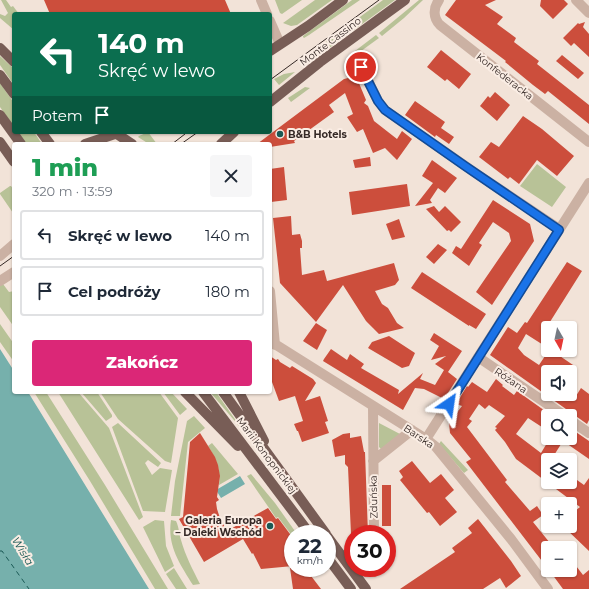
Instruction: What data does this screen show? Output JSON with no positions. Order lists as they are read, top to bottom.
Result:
{
  "streets": {
    "main road": ["Monte Cassino", "Marii Konopnickiej"],
    "street": [
      "Konfederacka",
      "Różana",
      "Barska",
      "Zduńska"
    ]
  },
  "crossings": [
    ["Barska", "Zduńska"]
  ],
  "water": ["Wisła"],
  "places": ["B&B Hotels", "Galeria Europa – Daleki Wschód"],
  "north": "bottom",
  "page": {
    "turn": ["140 m", "Skręć w lewo"],
    "then": "Potem",
    "heading": ["1 min", "320 m · 13:59"],
    "list": [
      {
        "name": "Skręć w lewo",
        "value": "140 m"
      },
      {
        "name": "Cel podróży",
        "value": "180 m"
      }
    ],
    "map_buttons": ["+", "−"],
    "buttons": "Zakończ",
    "speed": "22 km/h",
    "limit": "30"
  }
}
